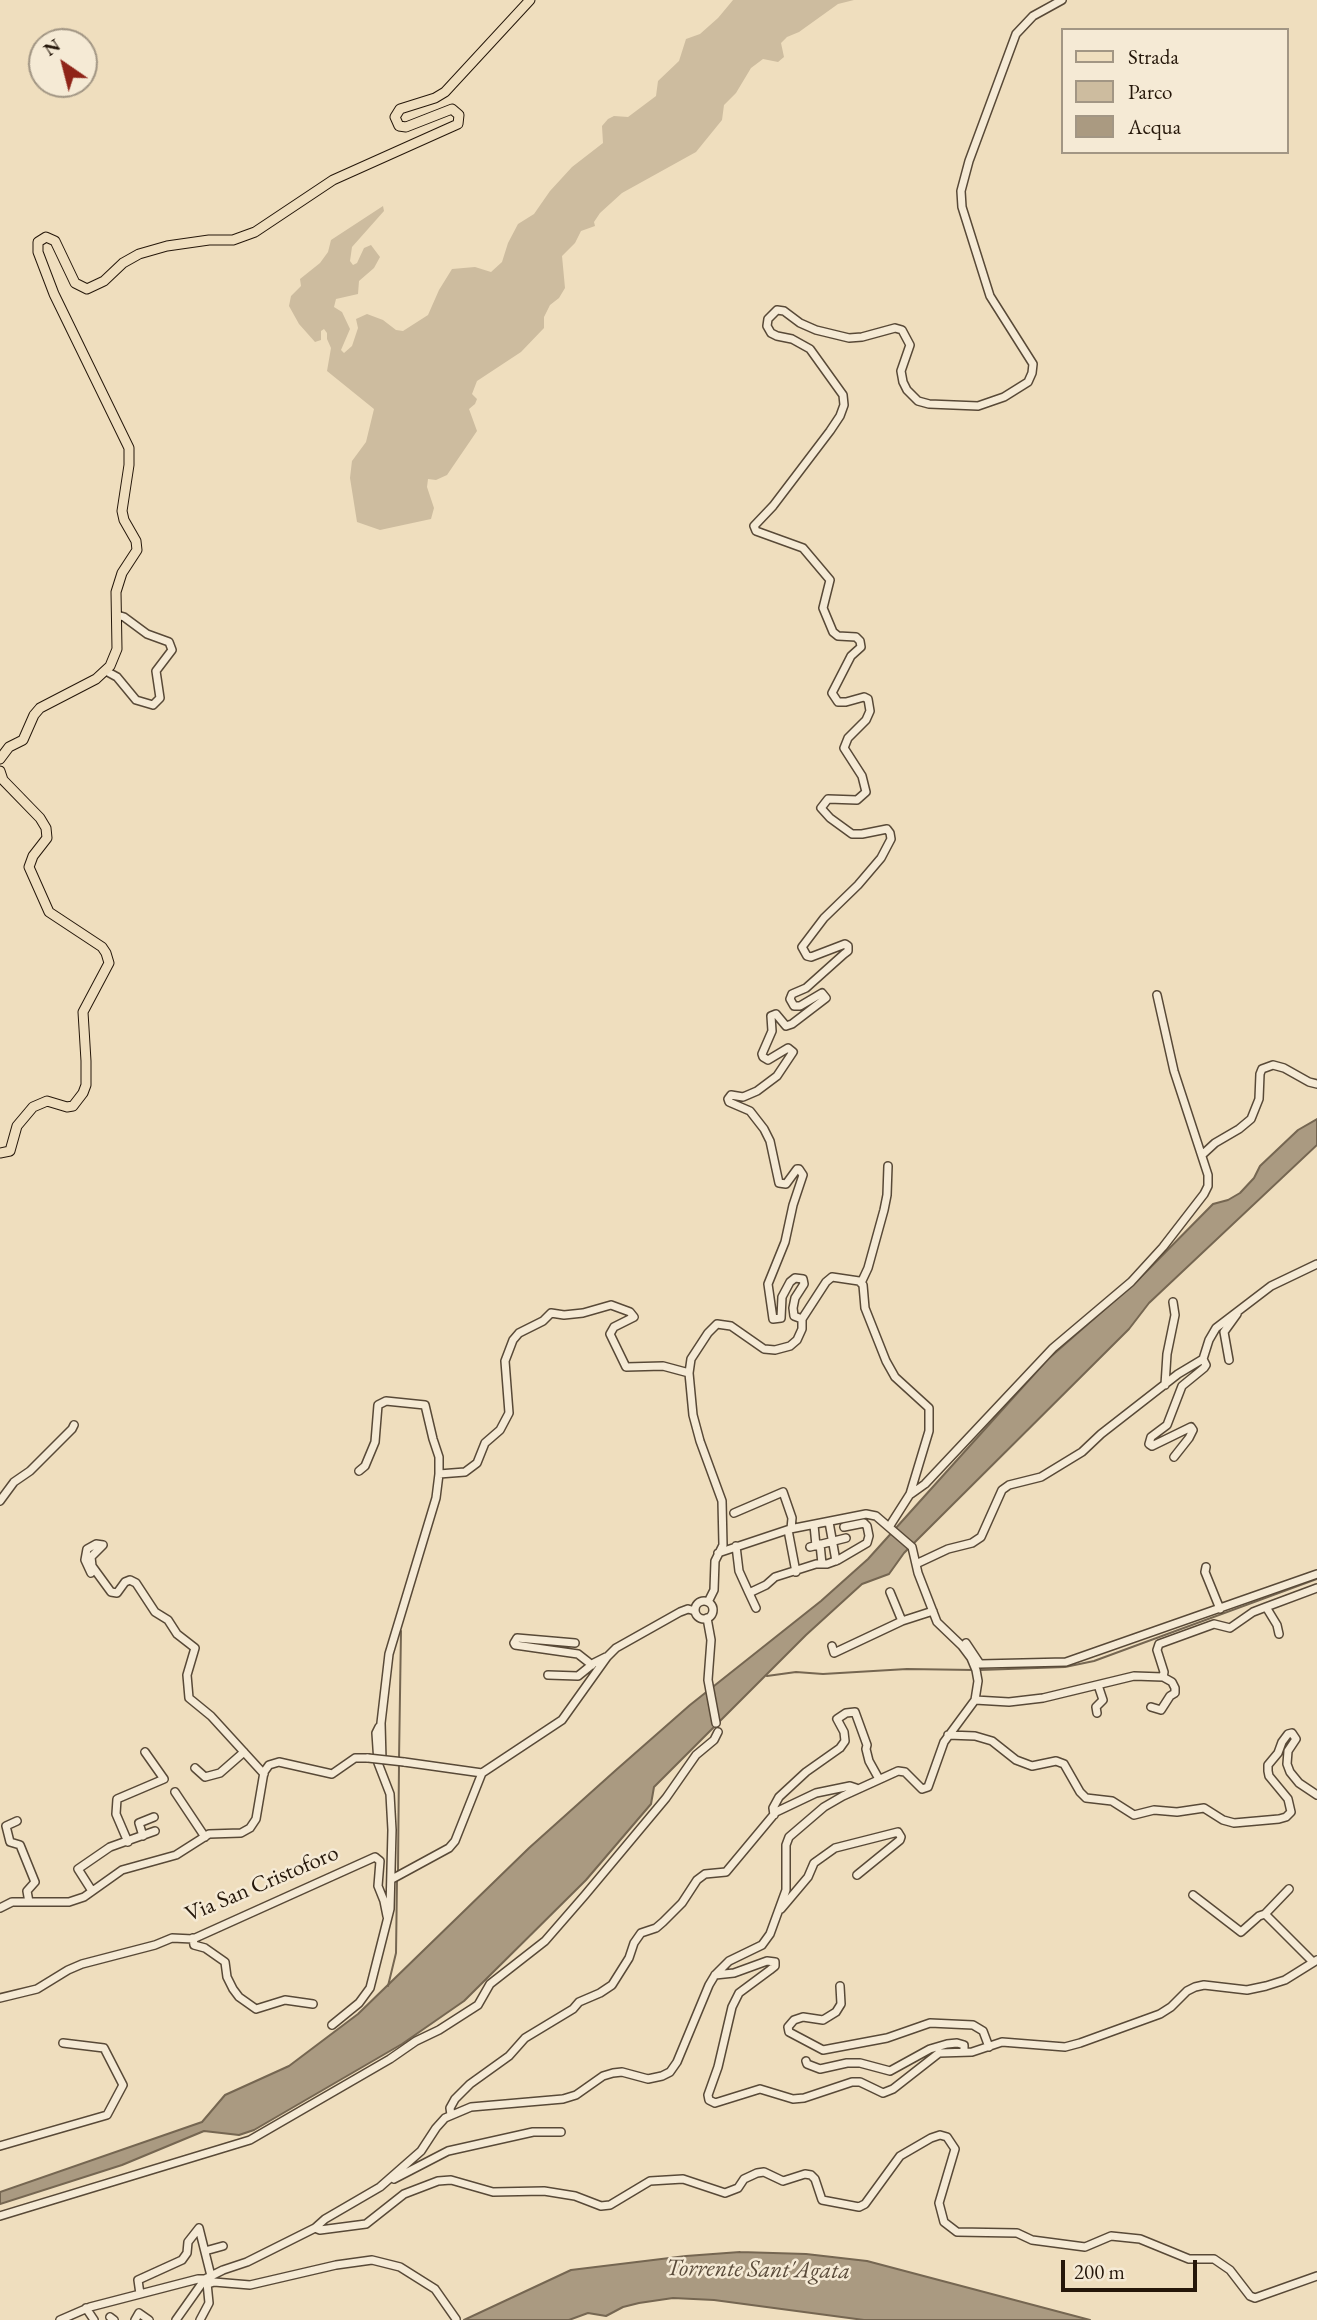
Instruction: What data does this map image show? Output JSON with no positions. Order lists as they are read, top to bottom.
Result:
{
  "streets": {
    "street": ["Via San Cristoforo"]
  },
  "water": ["Torrente Sant'Agata"],
  "legend": ["Strada", "Parco", "Acqua"],
  "scale_bar": "200 m",
  "north": "top left"
}
